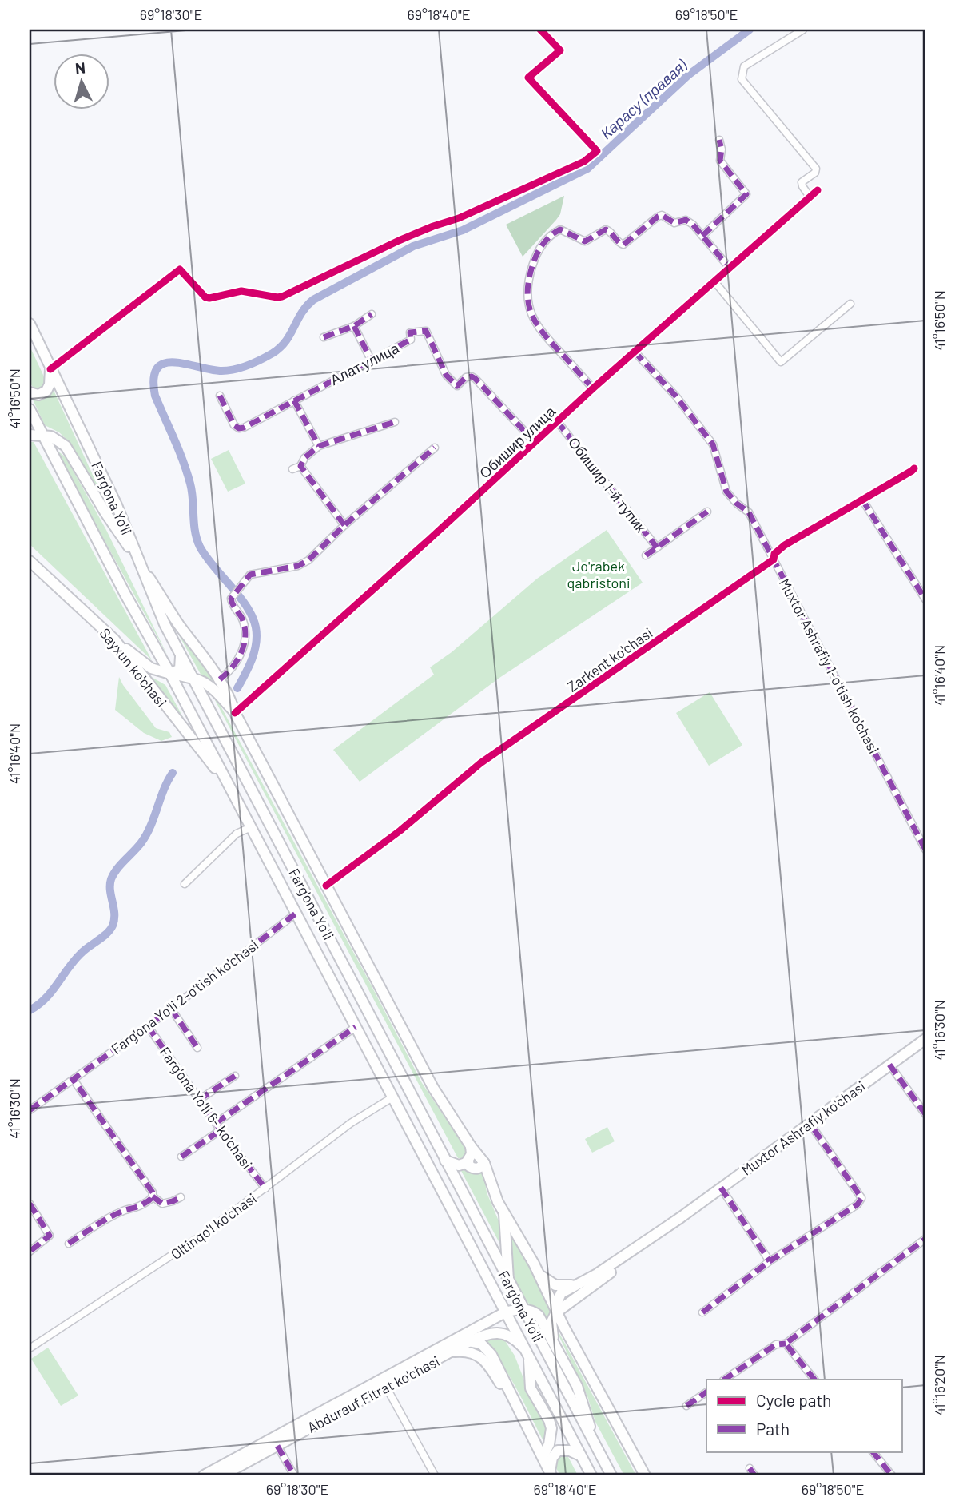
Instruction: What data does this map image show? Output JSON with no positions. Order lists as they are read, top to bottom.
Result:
{
  "streets": {
    "main road": [
      "Farg'ona Yo'li",
      "Sayxun ko'chasi",
      "Muxtor Ashrafiy ko'chasi",
      "Abdurauf Fitrat ko'chasi"
    ],
    "street": [
      "Алат улица",
      "Обишир улица",
      "Обишир 1-й тупик",
      "Zarkent ko'chasi",
      "Muxtor Ashrafiy 1-o'tish ko'chasi",
      "Farg'ona Yo'li 2-o'tish ko'chasi",
      "Farg'ona Yo'li 6- ko'chasi",
      "Oltinqo'l ko'chasi"
    ]
  },
  "crossings": [
    ["Алат улица", "Обишир улица"],
    ["Обишир улица", "Обишир 1-й тупик"],
    ["Обишир улица", "Muxtor Ashrafiy 1-o'tish ko'chasi"],
    ["Farg'ona Yo'li", "Sayxun ko'chasi"],
    ["Farg'ona Yo'li", "Farg'ona Yo'li 2-o'tish ko'chasi"],
    ["Farg'ona Yo'li", "Oltinqo'l ko'chasi"],
    ["Farg'ona Yo'li", "Abdurauf Fitrat ko'chasi"],
    ["Zarkent ko'chasi", "Muxtor Ashrafiy 1-o'tish ko'chasi"],
    ["Farg'ona Yo'li 2-o'tish ko'chasi", "Farg'ona Yo'li 6- ko'chasi"],
    ["Farg'ona Yo'li 6- ko'chasi", "Oltinqo'l ko'chasi"]
  ],
  "water": ["Карасу (правая)"],
  "parks": ["Jo'rabek qabristoni"],
  "legend": ["Cycle path", "Path"],
  "north": "top",
  "coordinates": [
    "69°18'30\"E",
    "69°18'40\"E",
    "69°18'50\"E",
    "41°16'50\"N",
    "41°16'40\"N",
    "41°16'30\"N",
    "41°16'20\"N"
  ]
}
